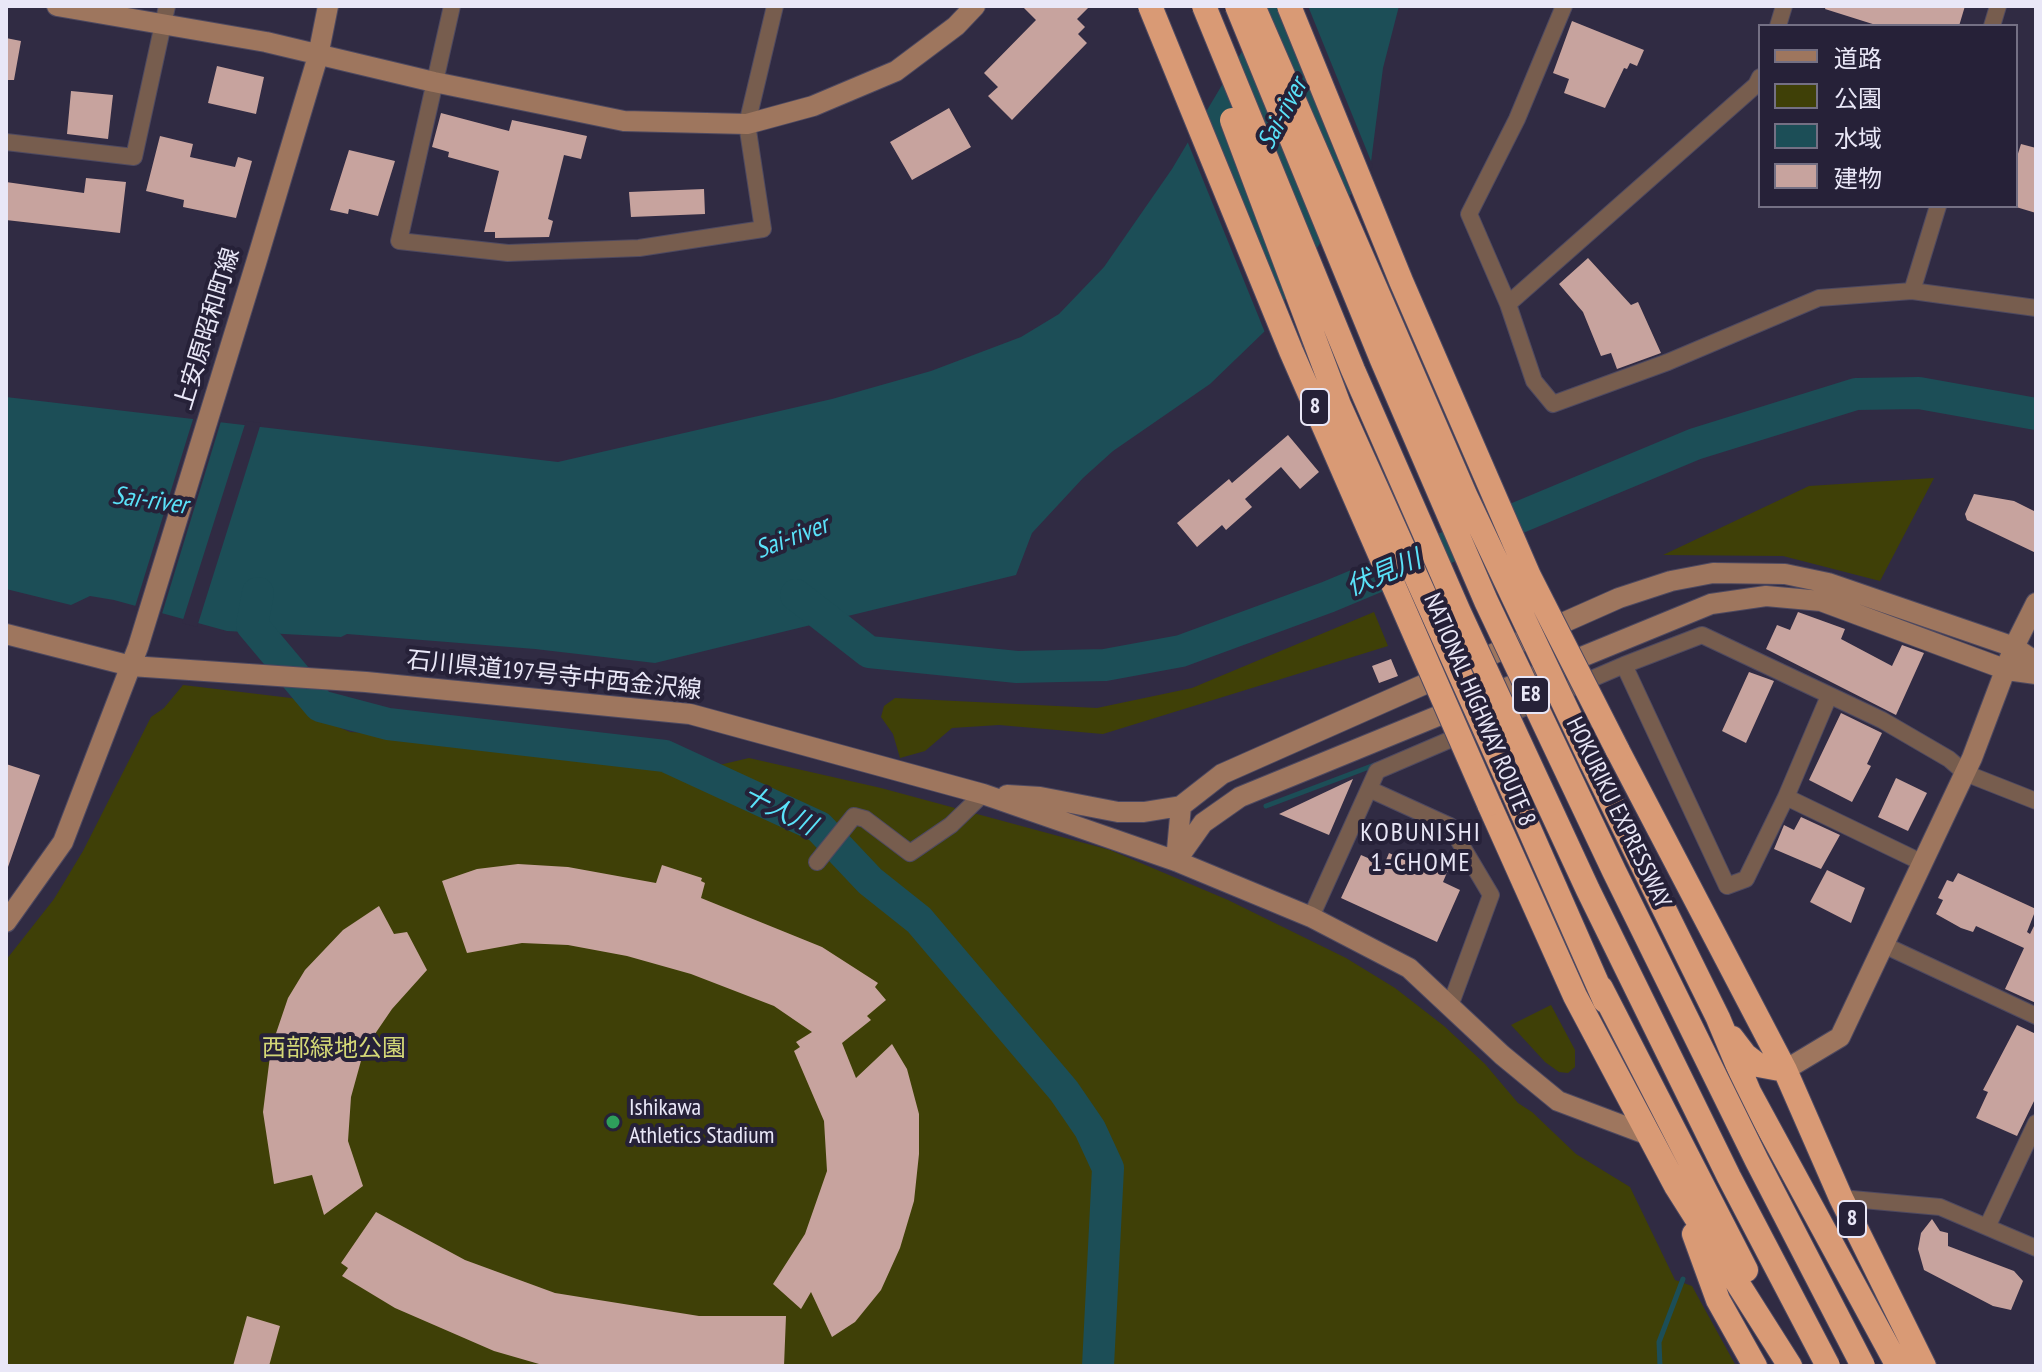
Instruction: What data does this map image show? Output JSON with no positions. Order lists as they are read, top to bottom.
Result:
{
  "streets": {
    "highway": [
      "8",
      "E8",
      "NATIONAL HIGHWAY ROUTE 8",
      "HOKURIKU EXPRESSWAY"
    ],
    "main road": ["上安原昭和町線", "石川県道197号寺中西金沢線"]
  },
  "crossings": [
    ["上安原昭和町線", "石川県道197号寺中西金沢線"],
    ["石川県道197号寺中西金沢線", "NATIONAL HIGHWAY ROUTE 8"]
  ],
  "districts": ["KOBUNISHI 1-CHOME"],
  "water": ["Sai-river", "伏見川", "十人川"],
  "parks": ["西部緑地公園"],
  "places": ["Ishikawa Athletics Stadium"],
  "legend": [
    "道路",
    "公園",
    "水域",
    "建物"
  ]
}
